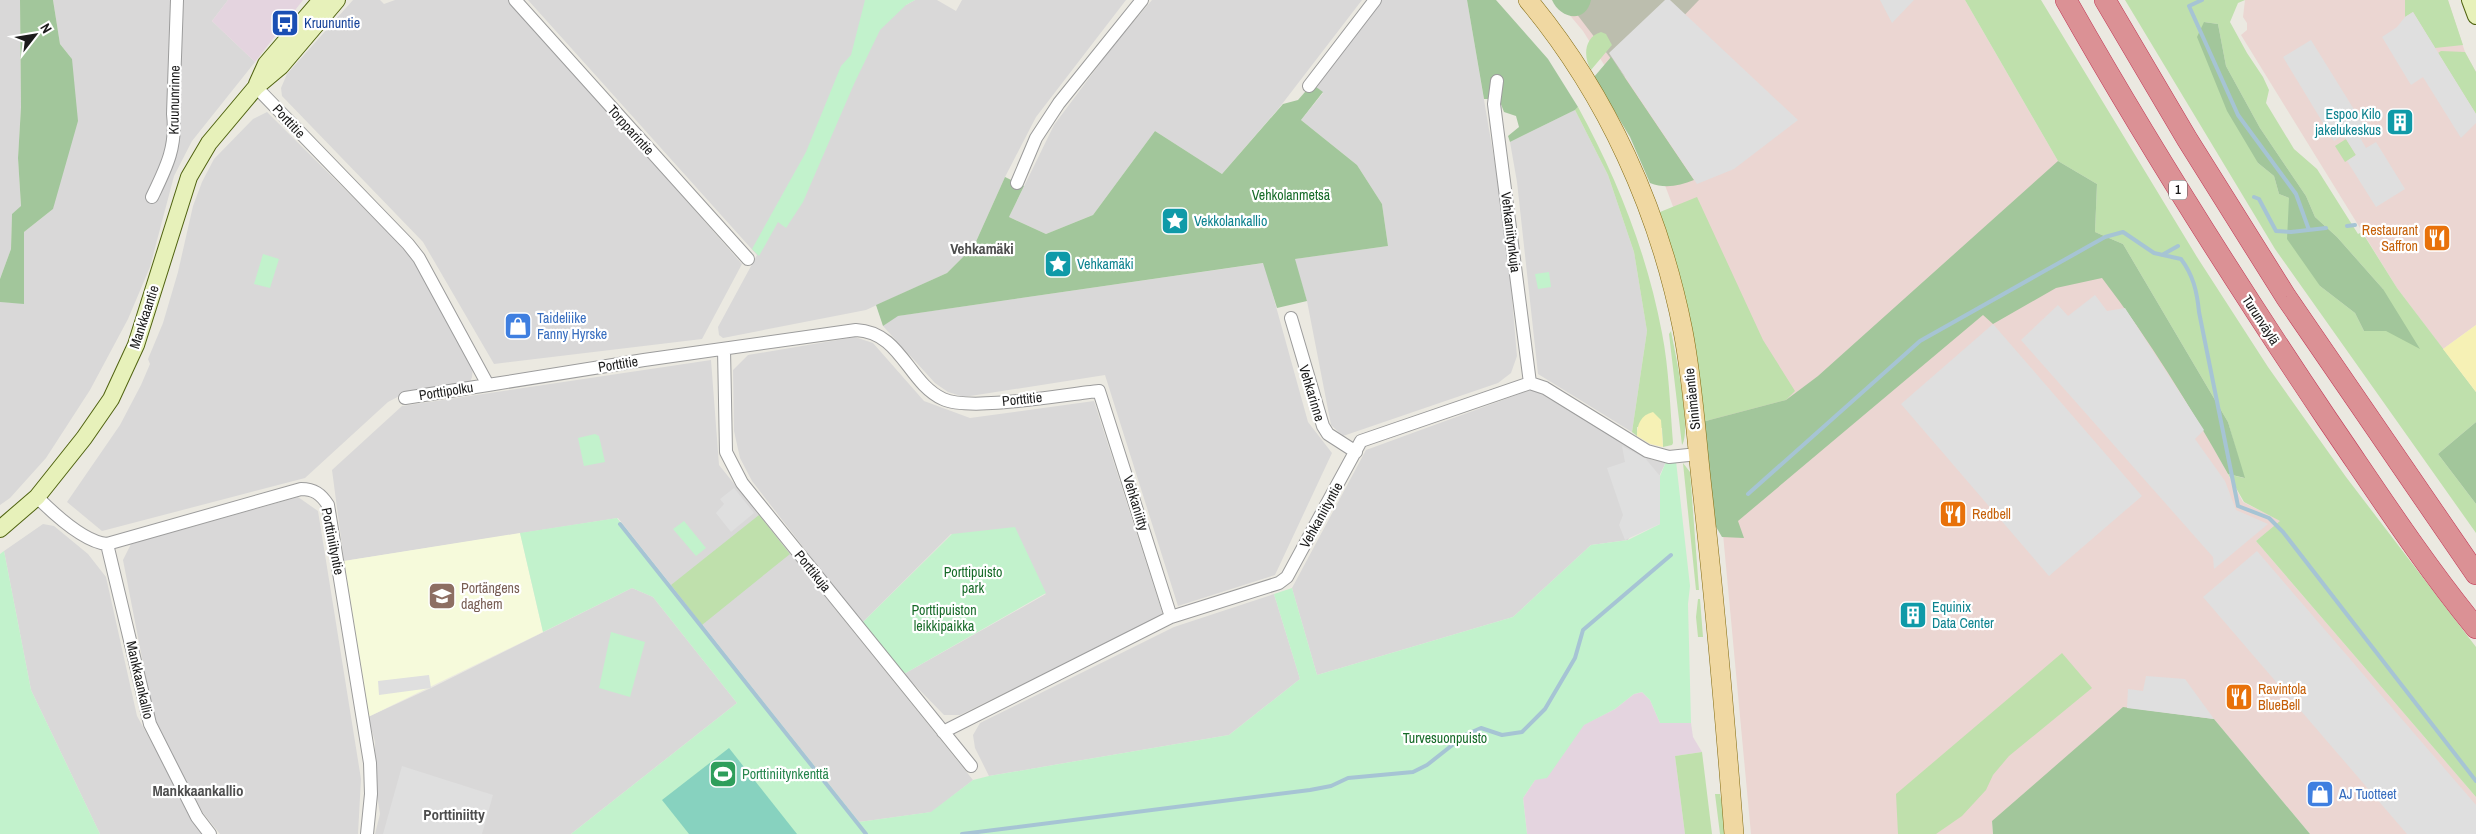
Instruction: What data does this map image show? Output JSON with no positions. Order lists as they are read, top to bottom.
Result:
{
  "streets": {
    "highway": ["1", "Turunväylä"],
    "main road": ["Mankkaantie", "Sinimäentie"],
    "street": [
      "Kruununrinne",
      "Porttitie",
      "Torpparintie",
      "Vehkaniitynkuja",
      "Porttipolku",
      "Vehkarinne",
      "Vehkaniitty",
      "Vehkaniityntie",
      "Porttiniityntie",
      "Porttikuja",
      "Mankkaankallio"
    ]
  },
  "crossings": [
    ["Porttitie", "Mankkaantie"],
    ["Porttitie", "Porttipolku"],
    ["Porttitie", "Vehkaniitty"],
    ["Porttitie", "Porttikuja"],
    ["Vehkaniitynkuja", "Vehkaniityntie"],
    ["Vehkarinne", "Vehkaniityntie"],
    ["Vehkaniitty", "Vehkaniityntie"],
    ["Vehkaniityntie", "Porttikuja"],
    ["Porttiniityntie", "Mankkaankallio"]
  ],
  "districts": ["Vehkamäki", "Mankkaankallio", "Porttiniitty"],
  "parks": [
    "Vehkolanmetsä",
    "Porttipuisto park",
    "Porttipuiston leikkipaikka",
    "Turvesuonpuisto"
  ],
  "places": {
    "bus stop": ["Kruununtie"],
    "building": ["Espoo Kilo jakelukeskus", "Equinix Data Center"],
    "place": ["Vekkolankallio", "Vehkamäki"],
    "restaurant": ["Restaurant Saffron", "Redbell", "Ravintola BlueBell"],
    "shop": ["Taideliike Fanny Hyrske", "AJ Tuotteet"],
    "school or university": ["Portängens daghem"],
    "sports": ["Porttiniitynkenttä"]
  },
  "north": "top right"
}
